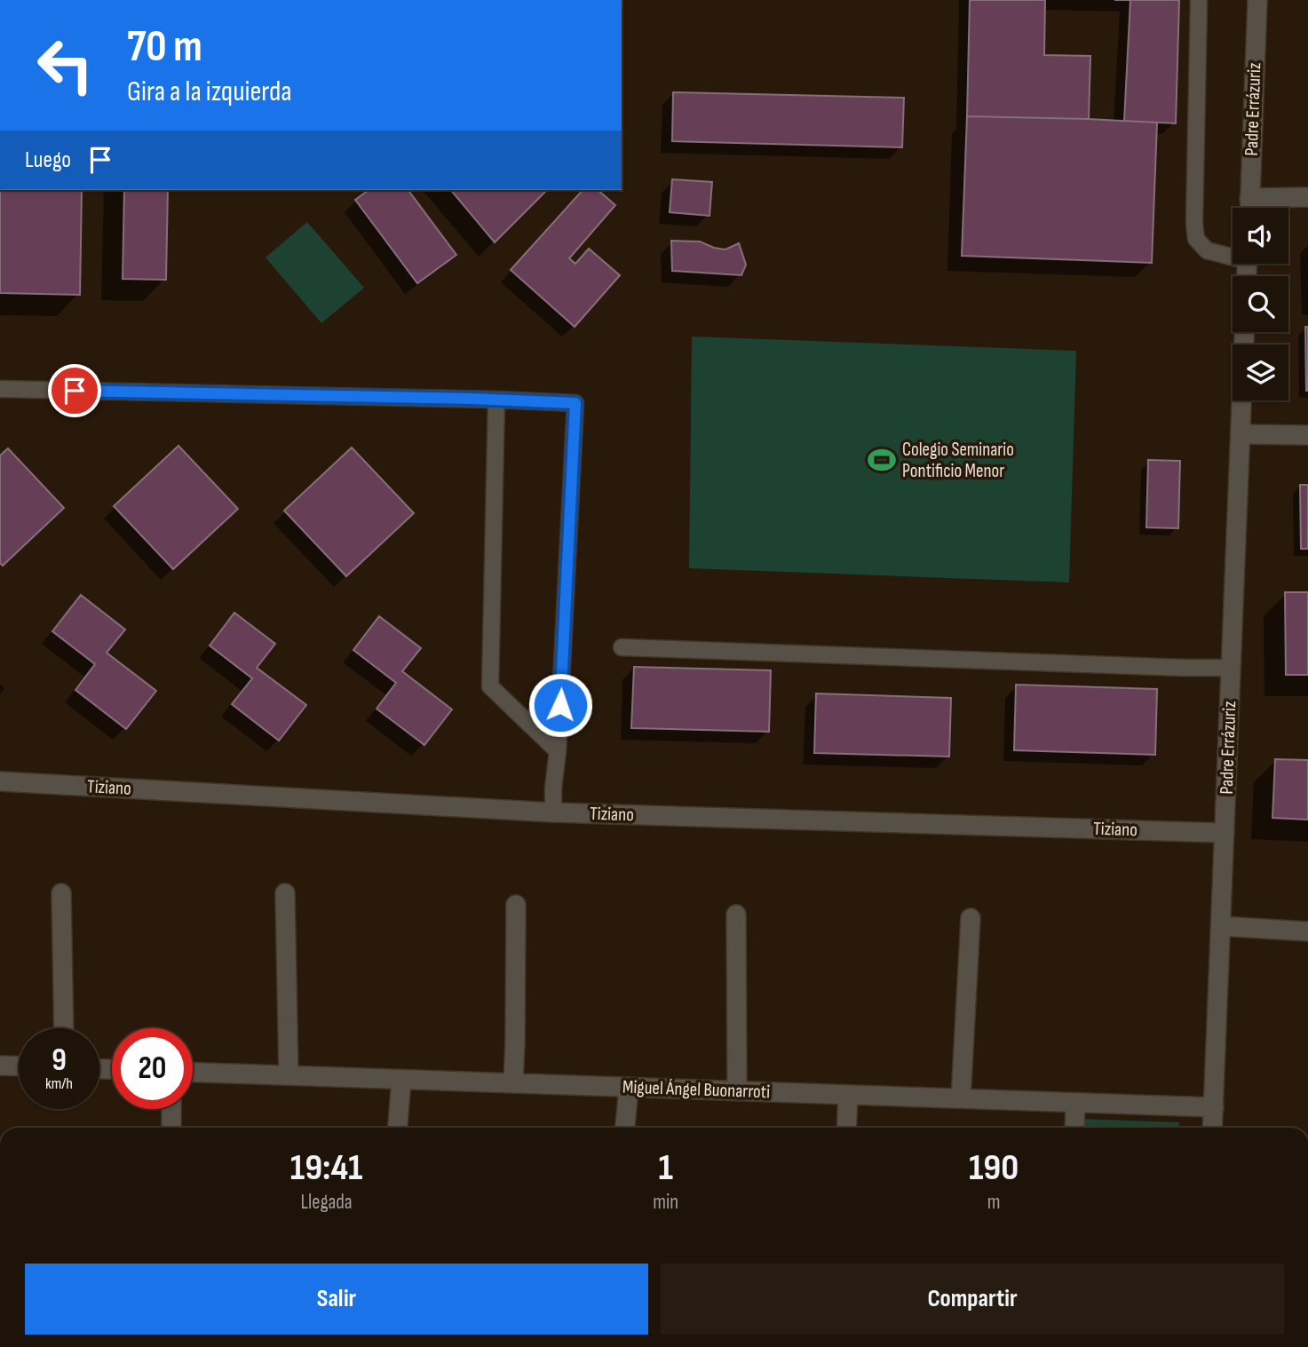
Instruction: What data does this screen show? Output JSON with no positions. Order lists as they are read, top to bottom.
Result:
{
  "streets": {
    "street": ["Padre Errázuriz", "Tiziano", "Miguel Ángel Buonarroti"]
  },
  "crossings": [
    ["Padre Errázuriz", "Tiziano"],
    ["Padre Errázuriz", "Miguel Ángel Buonarroti"]
  ],
  "places": {
    "sports": ["Colegio Seminario Pontificio Menor"]
  },
  "page": {
    "turn": ["70 m", "Gira a la izquierda"],
    "then": "Luego",
    "speed": "9 km/h",
    "limit": "20",
    "eta": [
      "19:41",
      "Llegada",
      "1",
      "min",
      "190",
      "m"
    ],
    "buttons": ["Salir", "Compartir"]
  }
}
